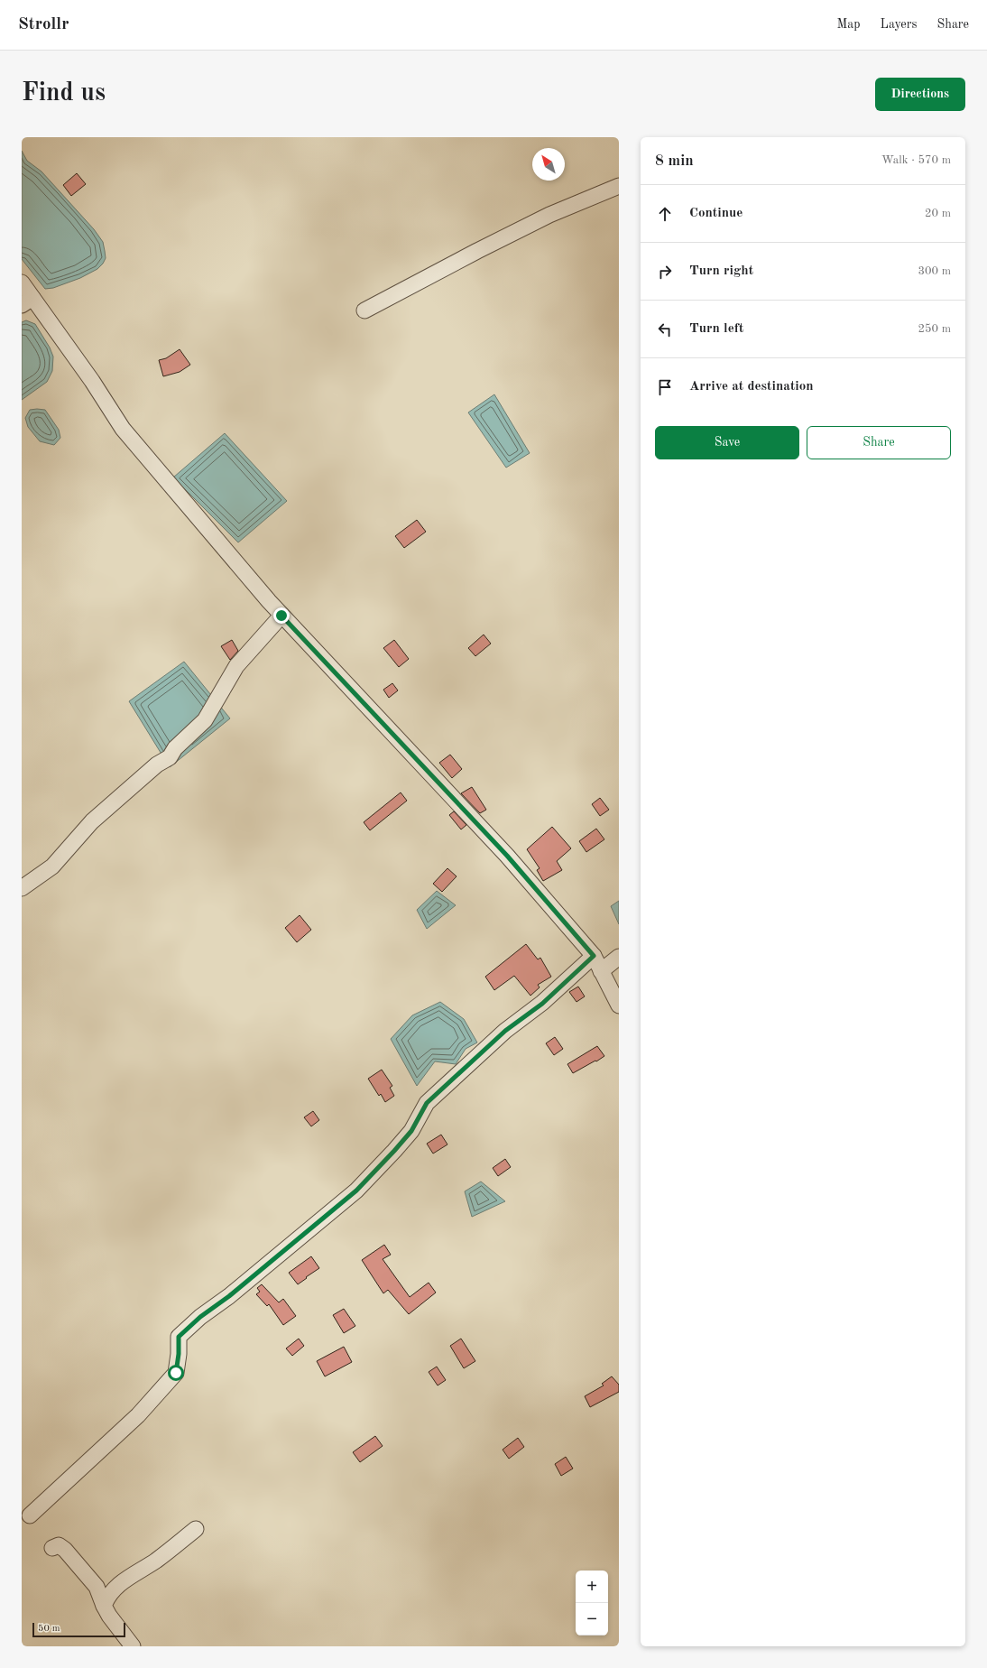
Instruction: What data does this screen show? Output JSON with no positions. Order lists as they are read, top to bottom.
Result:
{
  "scale_bar": "50 m",
  "north": "top left",
  "page": {
    "header": "Strollr",
    "nav": ["Map", "Layers", "Share"],
    "buttons": [
      "Directions",
      ["Save", "Share"]
    ],
    "title": "Find us",
    "heading": ["8 min", "Walk · 570 m"],
    "list": [
      ["Continue", "20 m"],
      ["Turn right", "300 m"],
      ["Turn left", "250 m"],
      "Arrive at destination"
    ],
    "map_buttons": ["+", "−"],
    "scale": "50 m"
  }
}
